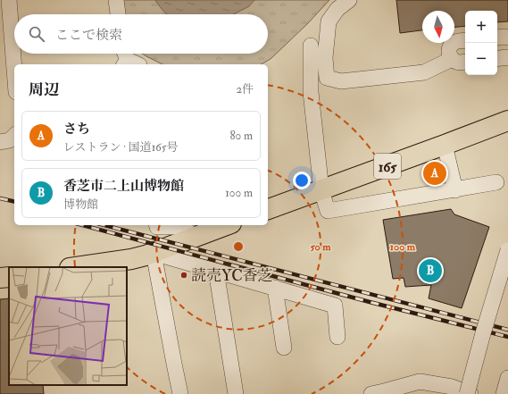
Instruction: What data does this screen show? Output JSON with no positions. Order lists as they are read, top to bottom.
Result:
{
  "streets": {
    "highway": ["165"]
  },
  "places": ["読売YC香芝"],
  "north": "bottom",
  "page": {
    "map_buttons": ["+", "−"],
    "search": "ここで検索",
    "heading": ["周辺", "2件"],
    "list": [
      {
        "mark": "A",
        "name": "さち",
        "note": "レストラン · 国道165号",
        "value": "80 m"
      },
      {
        "mark": "B",
        "name": "香芝市二上山博物館",
        "note": "博物館",
        "value": "100 m"
      }
    ],
    "pins": ["A", "B"]
  },
  "rings": ["50 m", "100 m"]
}
